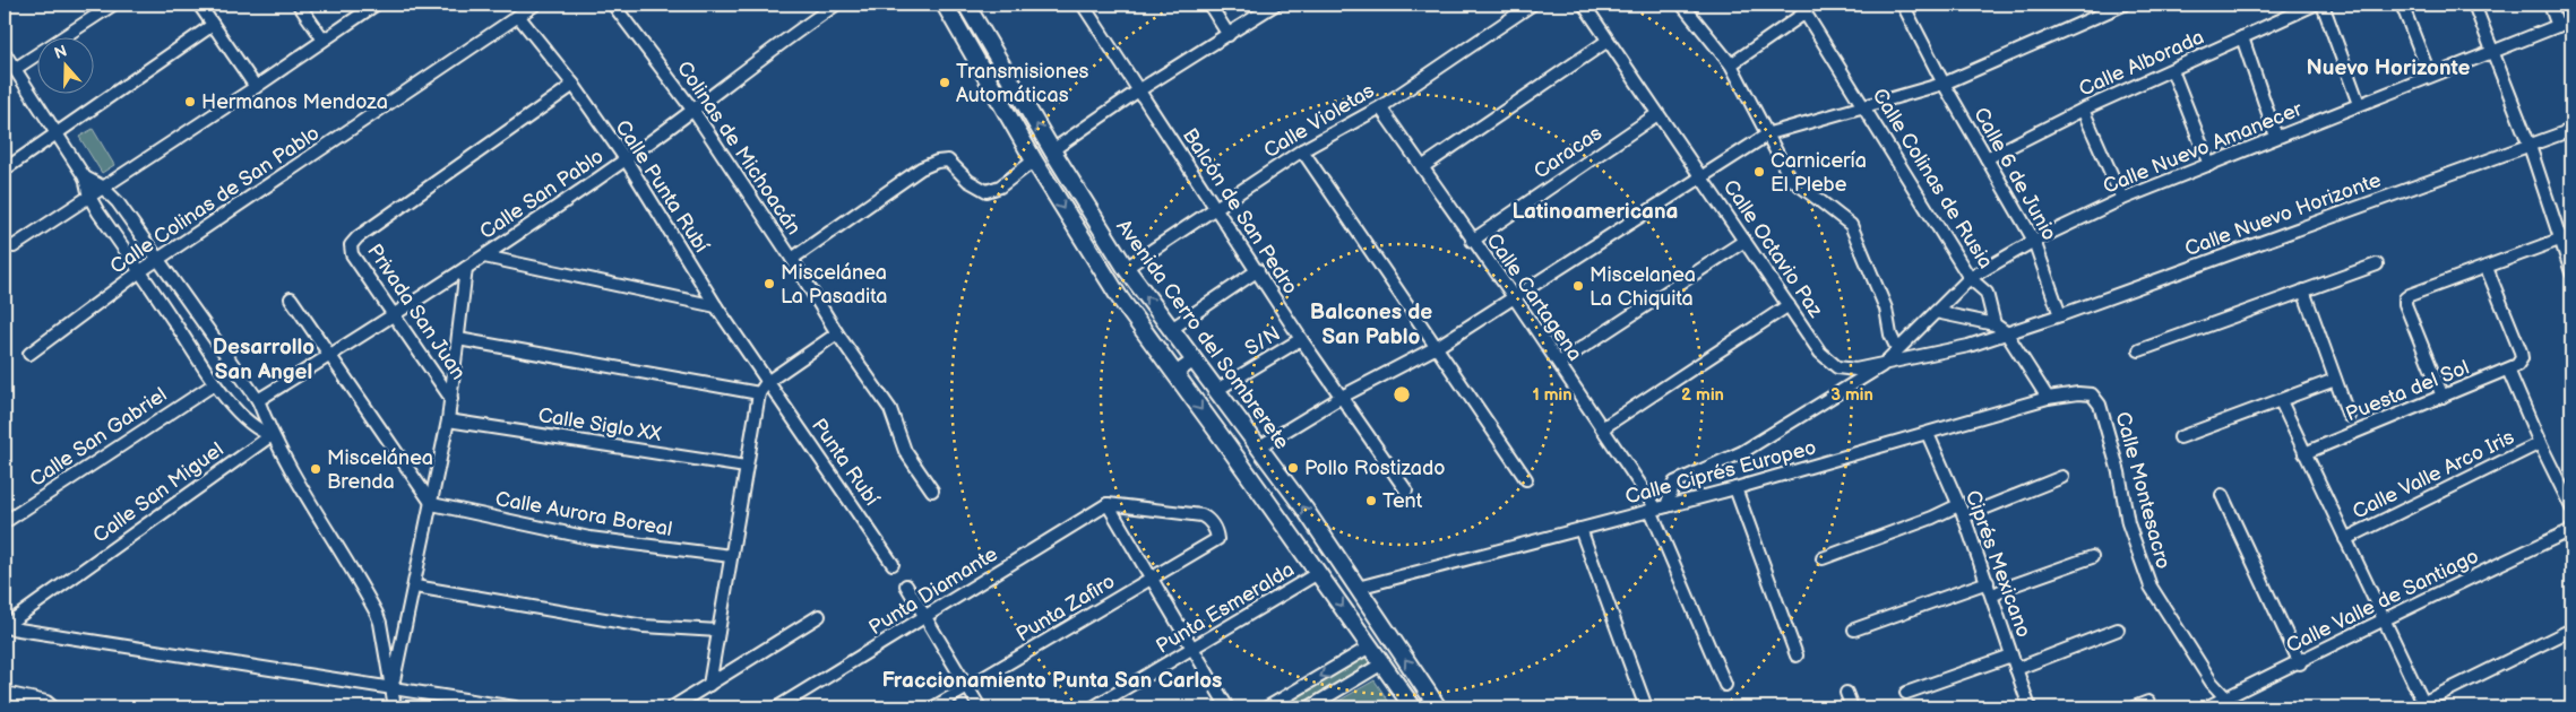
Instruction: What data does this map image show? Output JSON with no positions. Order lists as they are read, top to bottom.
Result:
{
  "streets": {
    "main road": ["Avenida Cerro del Sombrerete"],
    "street": [
      "Calle Alborada",
      "Calle Violetas",
      "Colinas de Michoacán",
      "Calle Nuevo Amanecer",
      "Caracas",
      "Calle 6 de Junio",
      "Calle Colinas de Rusia",
      "Calle Punta Rubí",
      "Calle San Pablo",
      "Calle Colinas de San Pablo",
      "Balcón de San Pedro",
      "Calle Nuevo Horizonte",
      "Calle Octavio Paz",
      "Calle Cartagena",
      "Privada San Juan",
      "S/N",
      "Puesta del Sol",
      "Calle Siglo XX",
      "Calle San Gabriel",
      "Punta Rubí",
      "Calle Ciprés Europeo",
      "Calle Valle Arco Iris",
      "Calle Montesacro",
      "Calle San Miguel",
      "Calle Aurora Boreal",
      "Ciprés Mexicano",
      "Punta Diamante",
      "Calle Valle de Santiago",
      "Punta Zafiro",
      "Punta Esmeralda"
    ]
  },
  "crossings": [
    ["Calle Alborada", "Calle 6 de Junio"],
    ["Calle Violetas", "Balcón de San Pedro"],
    ["Calle Violetas", "Calle Cartagena"],
    ["Calle Violetas", "Avenida Cerro del Sombrerete"],
    ["Colinas de Michoacán", "Calle San Pablo"],
    ["Calle Nuevo Amanecer", "Calle 6 de Junio"],
    ["Calle Nuevo Amanecer", "Calle Colinas de Rusia"],
    ["Calle Nuevo Amanecer", "Calle Octavio Paz"],
    ["Caracas", "Calle Octavio Paz"],
    ["Caracas", "Calle Cartagena"],
    ["Calle 6 de Junio", "Calle Nuevo Horizonte"],
    ["Calle Punta Rubí", "Calle San Pablo"],
    ["Calle Punta Rubí", "Calle Colinas de San Pablo"],
    ["Calle Punta Rubí", "Privada San Juan"],
    ["Calle Punta Rubí", "Punta Rubí"],
    ["Calle San Pablo", "Privada San Juan"],
    ["Balcón de San Pedro", "S/N"],
    ["Calle Nuevo Horizonte", "Calle Octavio Paz"],
    ["Calle Cartagena", "Calle Ciprés Europeo"],
    ["Avenida Cerro del Sombrerete", "S/N"],
    ["Avenida Cerro del Sombrerete", "Calle Ciprés Europeo"],
    ["Calle Ciprés Europeo", "Calle Montesacro"],
    ["Calle Ciprés Europeo", "Ciprés Mexicano"],
    ["Calle Montesacro", "Calle Valle de Santiago"],
    ["Punta Diamante", "Punta Zafiro"]
  ],
  "districts": [
    "Nuevo Horizonte",
    "Latinoamericana",
    "Balcones de San Pablo",
    "Desarrollo San Angel",
    "Fraccionamiento Punta San Carlos"
  ],
  "places": [
    "Transmisiones Automáticas",
    "Hermanos Mendoza",
    "Carnicería El Plebe",
    "Miscelánea La Pasadita",
    "Miscelanea La Chiquita",
    "Pollo Rostizado",
    "Miscelánea Brenda",
    "Tent"
  ],
  "north": "top",
  "rings": ["1 min", "2 min", "3 min"]
}
